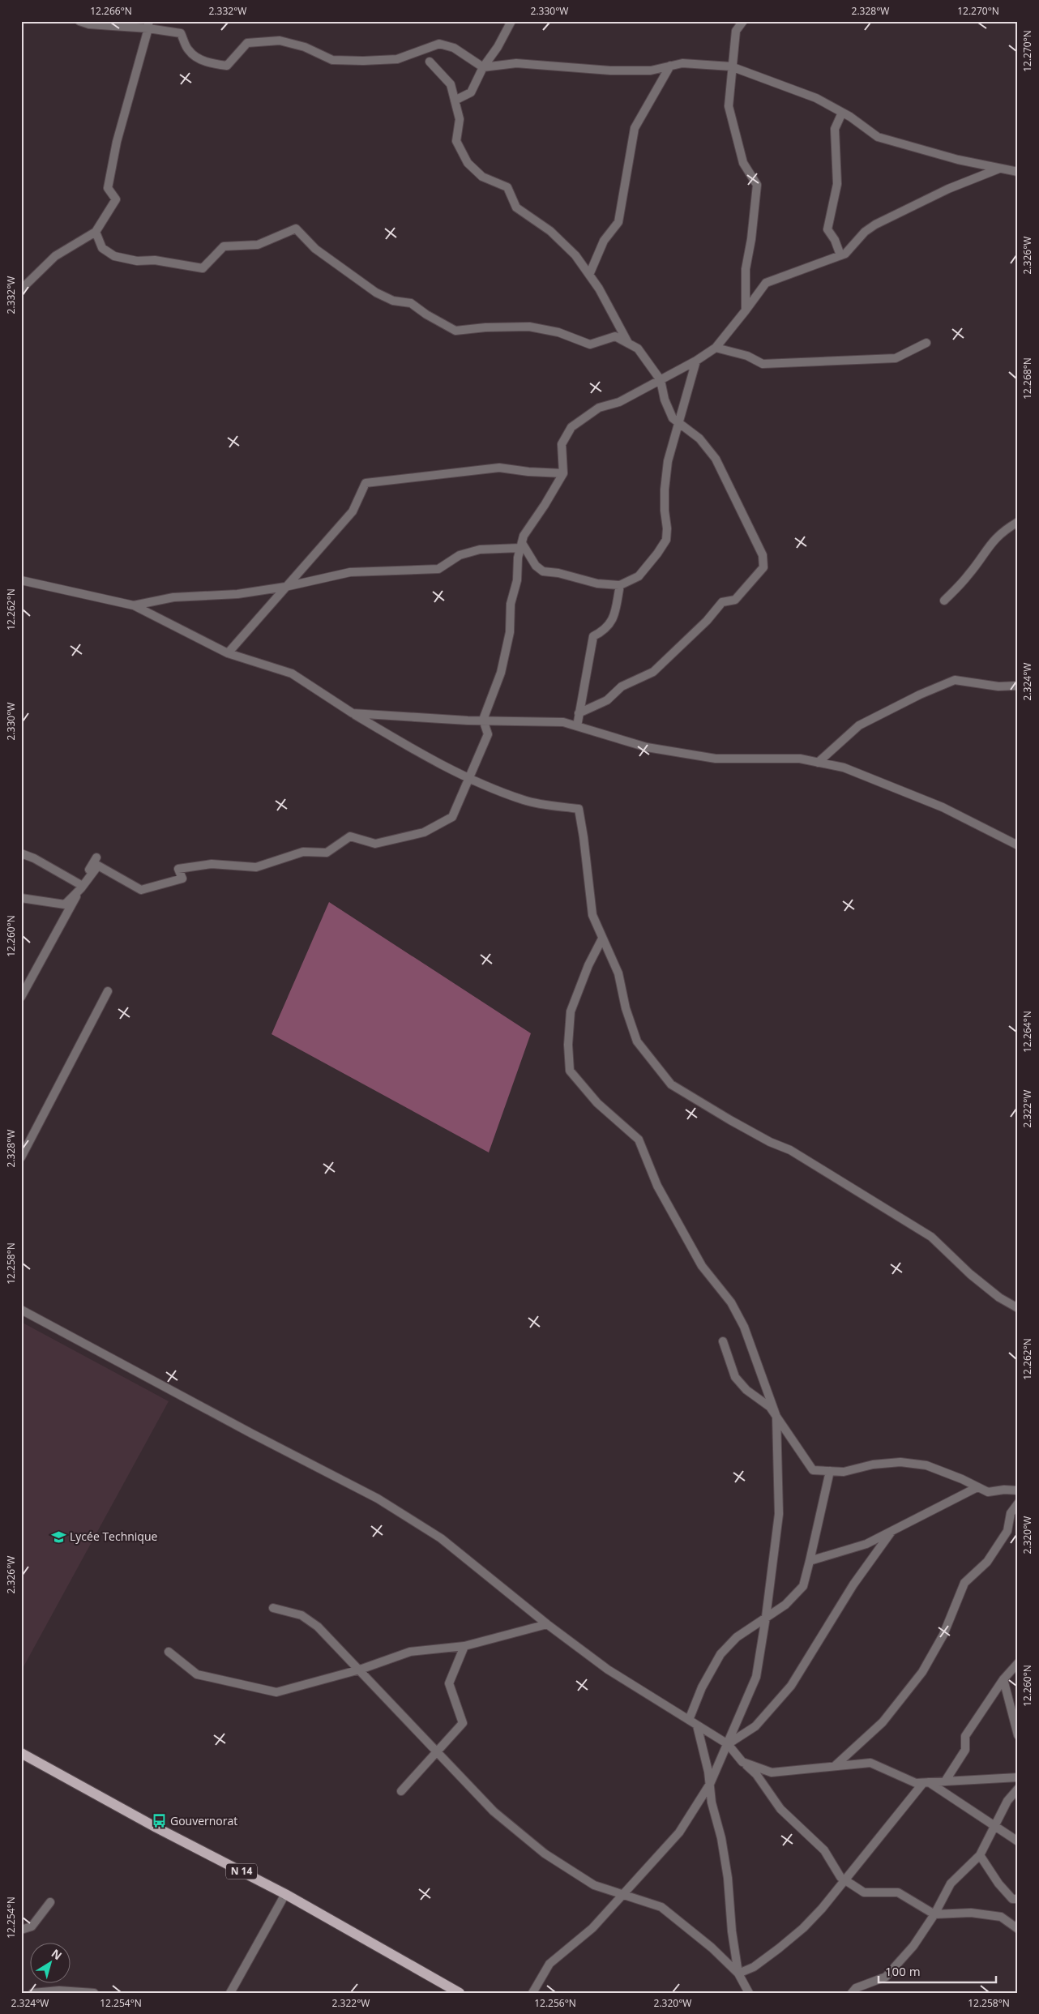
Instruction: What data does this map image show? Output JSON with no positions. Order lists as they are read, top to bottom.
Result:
{
  "streets": {
    "main road": ["N 14"]
  },
  "places": {
    "school or university": ["Lycée Technique"],
    "bus stop": ["Gouvernorat"]
  },
  "scale_bar": "100 m",
  "north": "top right",
  "coordinates": [
    "12.266°N",
    "2.332°W",
    "2.330°W",
    "2.328°W",
    "12.270°N",
    "2.326°W",
    "12.268°N",
    "12.262°N",
    "2.324°W",
    "12.260°N",
    "12.264°N",
    "2.322°W",
    "12.258°N",
    "2.320°W",
    "12.254°N",
    "12.256°N"
  ]
}
